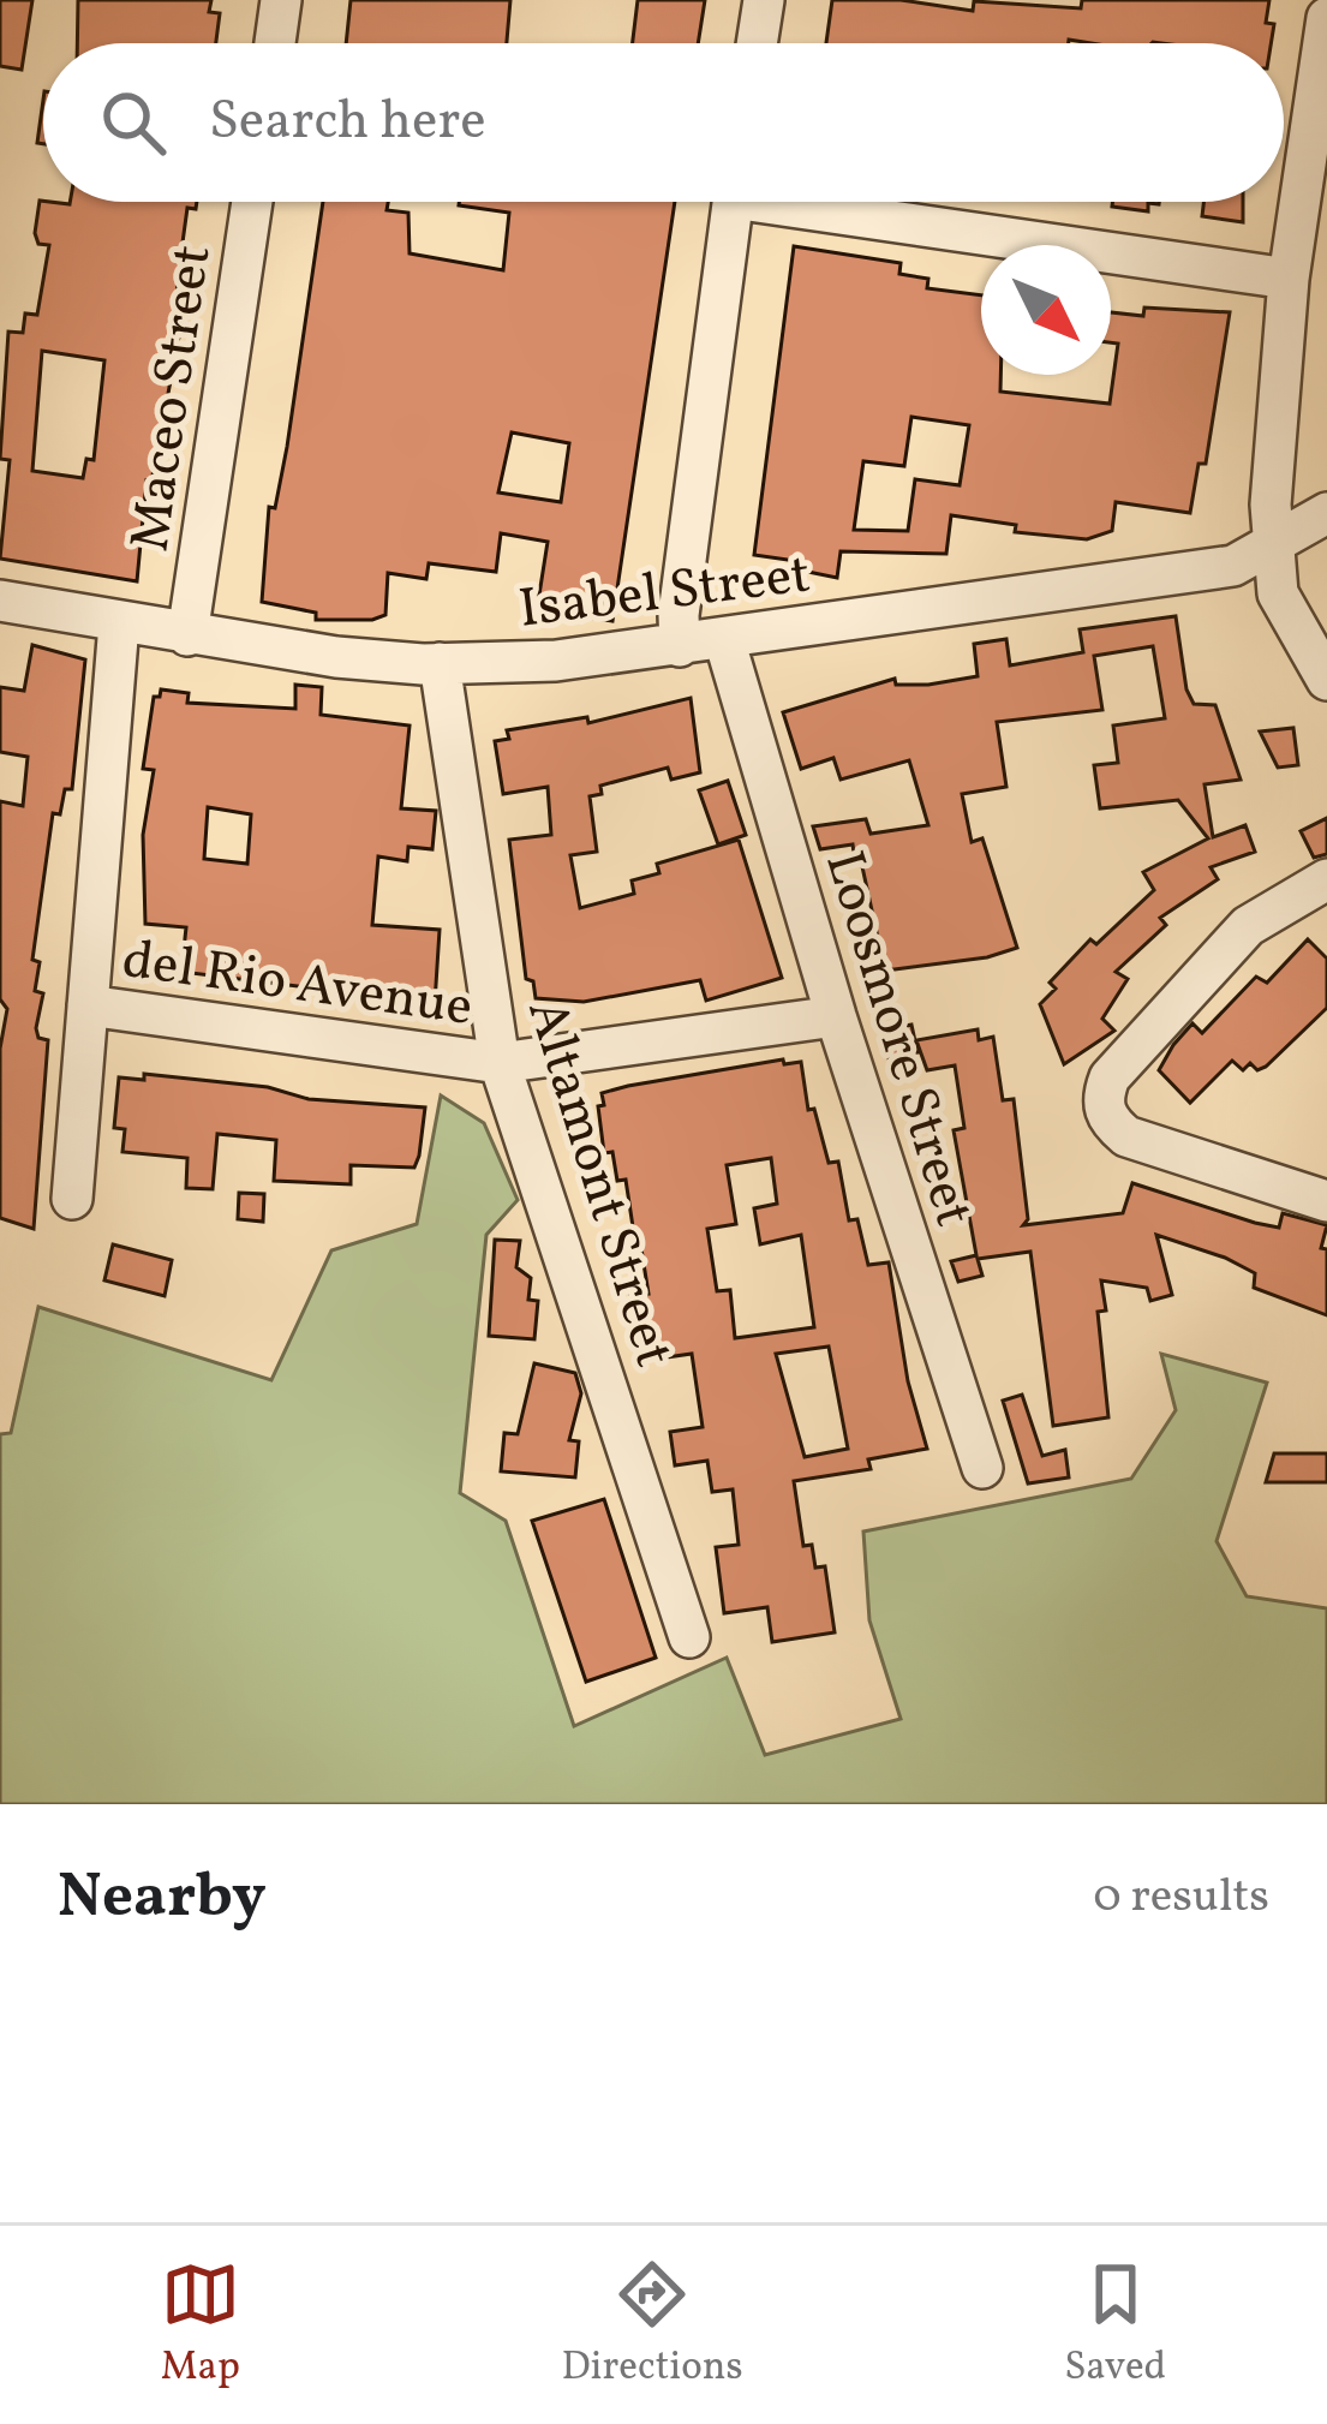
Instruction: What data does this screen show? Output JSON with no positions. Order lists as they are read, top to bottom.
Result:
{
  "streets": {
    "street": [
      "Maceo Street",
      "Isabel Street",
      "del Rio Avenue",
      "Loosmore Street",
      "Altamont Street"
    ]
  },
  "crossings": [
    ["Maceo Street", "Isabel Street"],
    ["Maceo Street", "del Rio Avenue"],
    ["Isabel Street", "Loosmore Street"],
    ["Isabel Street", "Altamont Street"],
    ["del Rio Avenue", "Loosmore Street"],
    ["del Rio Avenue", "Altamont Street"]
  ],
  "north": "bottom right",
  "page": {
    "search": "Search here",
    "heading": ["Nearby", "0 results"],
    "nav": ["Map", "Directions", "Saved"]
  }
}
